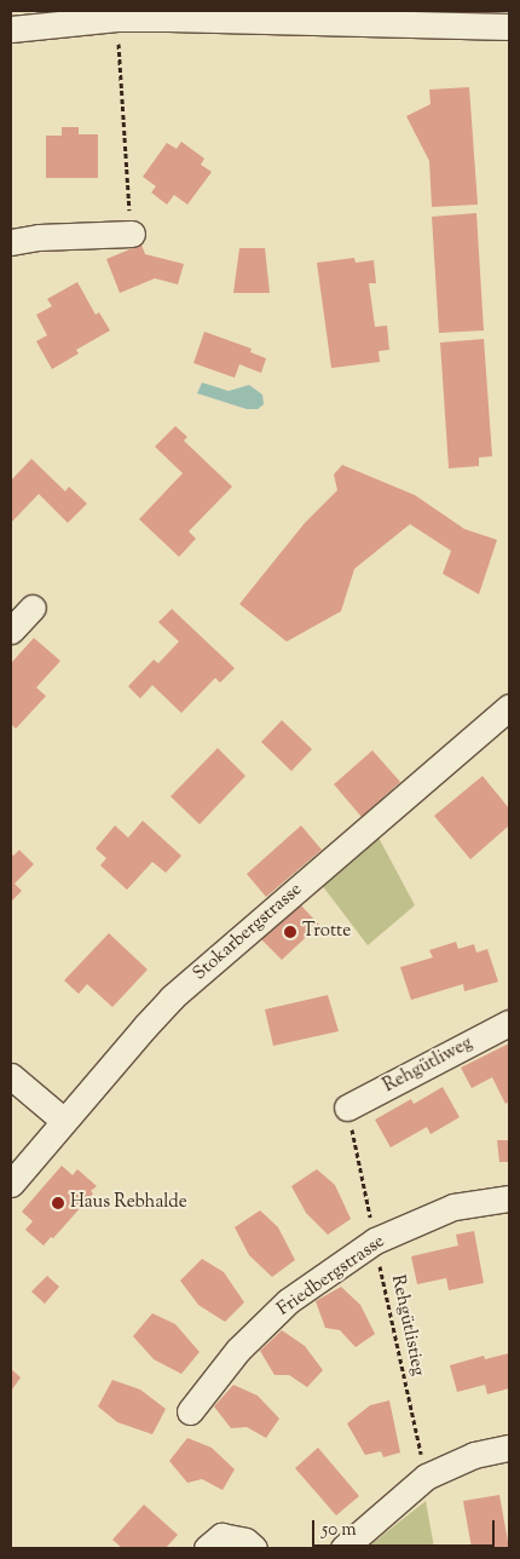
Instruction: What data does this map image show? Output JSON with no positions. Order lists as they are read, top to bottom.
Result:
{
  "streets": {
    "street": ["Stokarbergstrasse", "Rehgütliweg", "Friedbergstrasse"],
    "path": ["Rehgütlistieg"]
  },
  "crossings": [
    ["Rehgütliweg", "Rehgütlistieg"],
    ["Friedbergstrasse", "Rehgütlistieg"]
  ],
  "places": ["Trotte", "Haus Rebhalde"],
  "scale_bar": "50 m"
}
